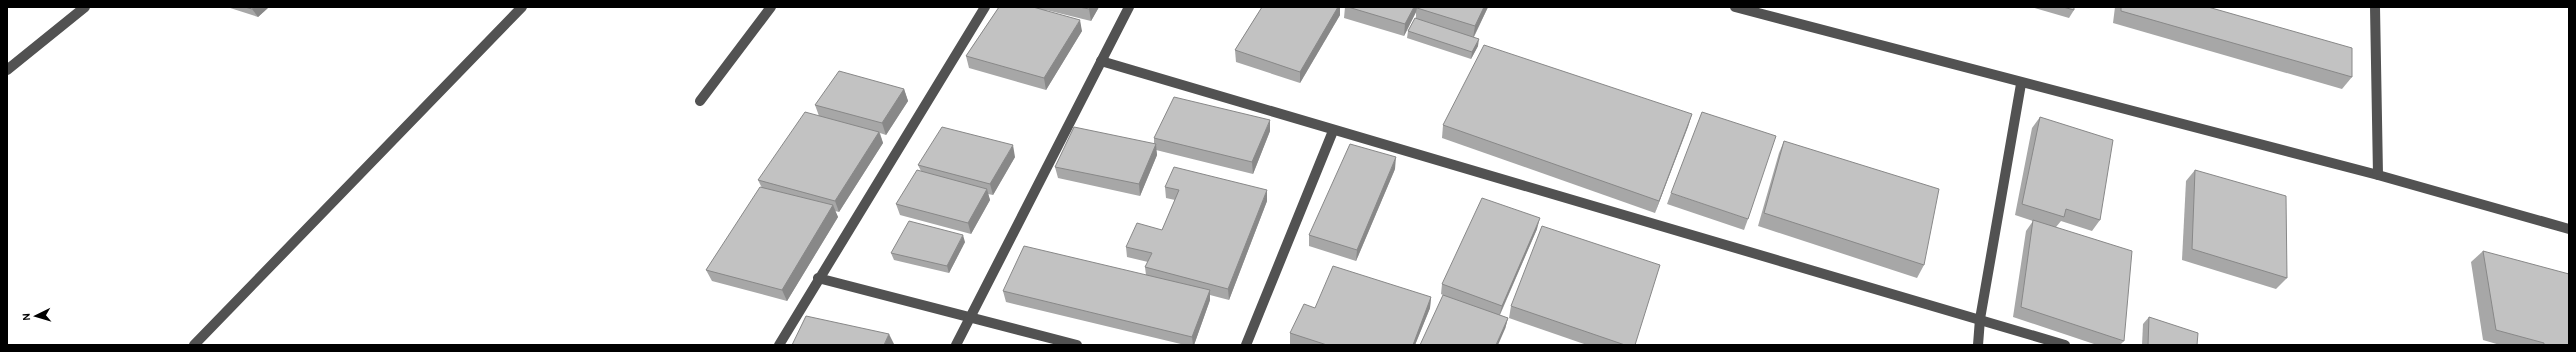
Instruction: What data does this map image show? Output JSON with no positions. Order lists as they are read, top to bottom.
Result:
{
  "north": "left"
}
